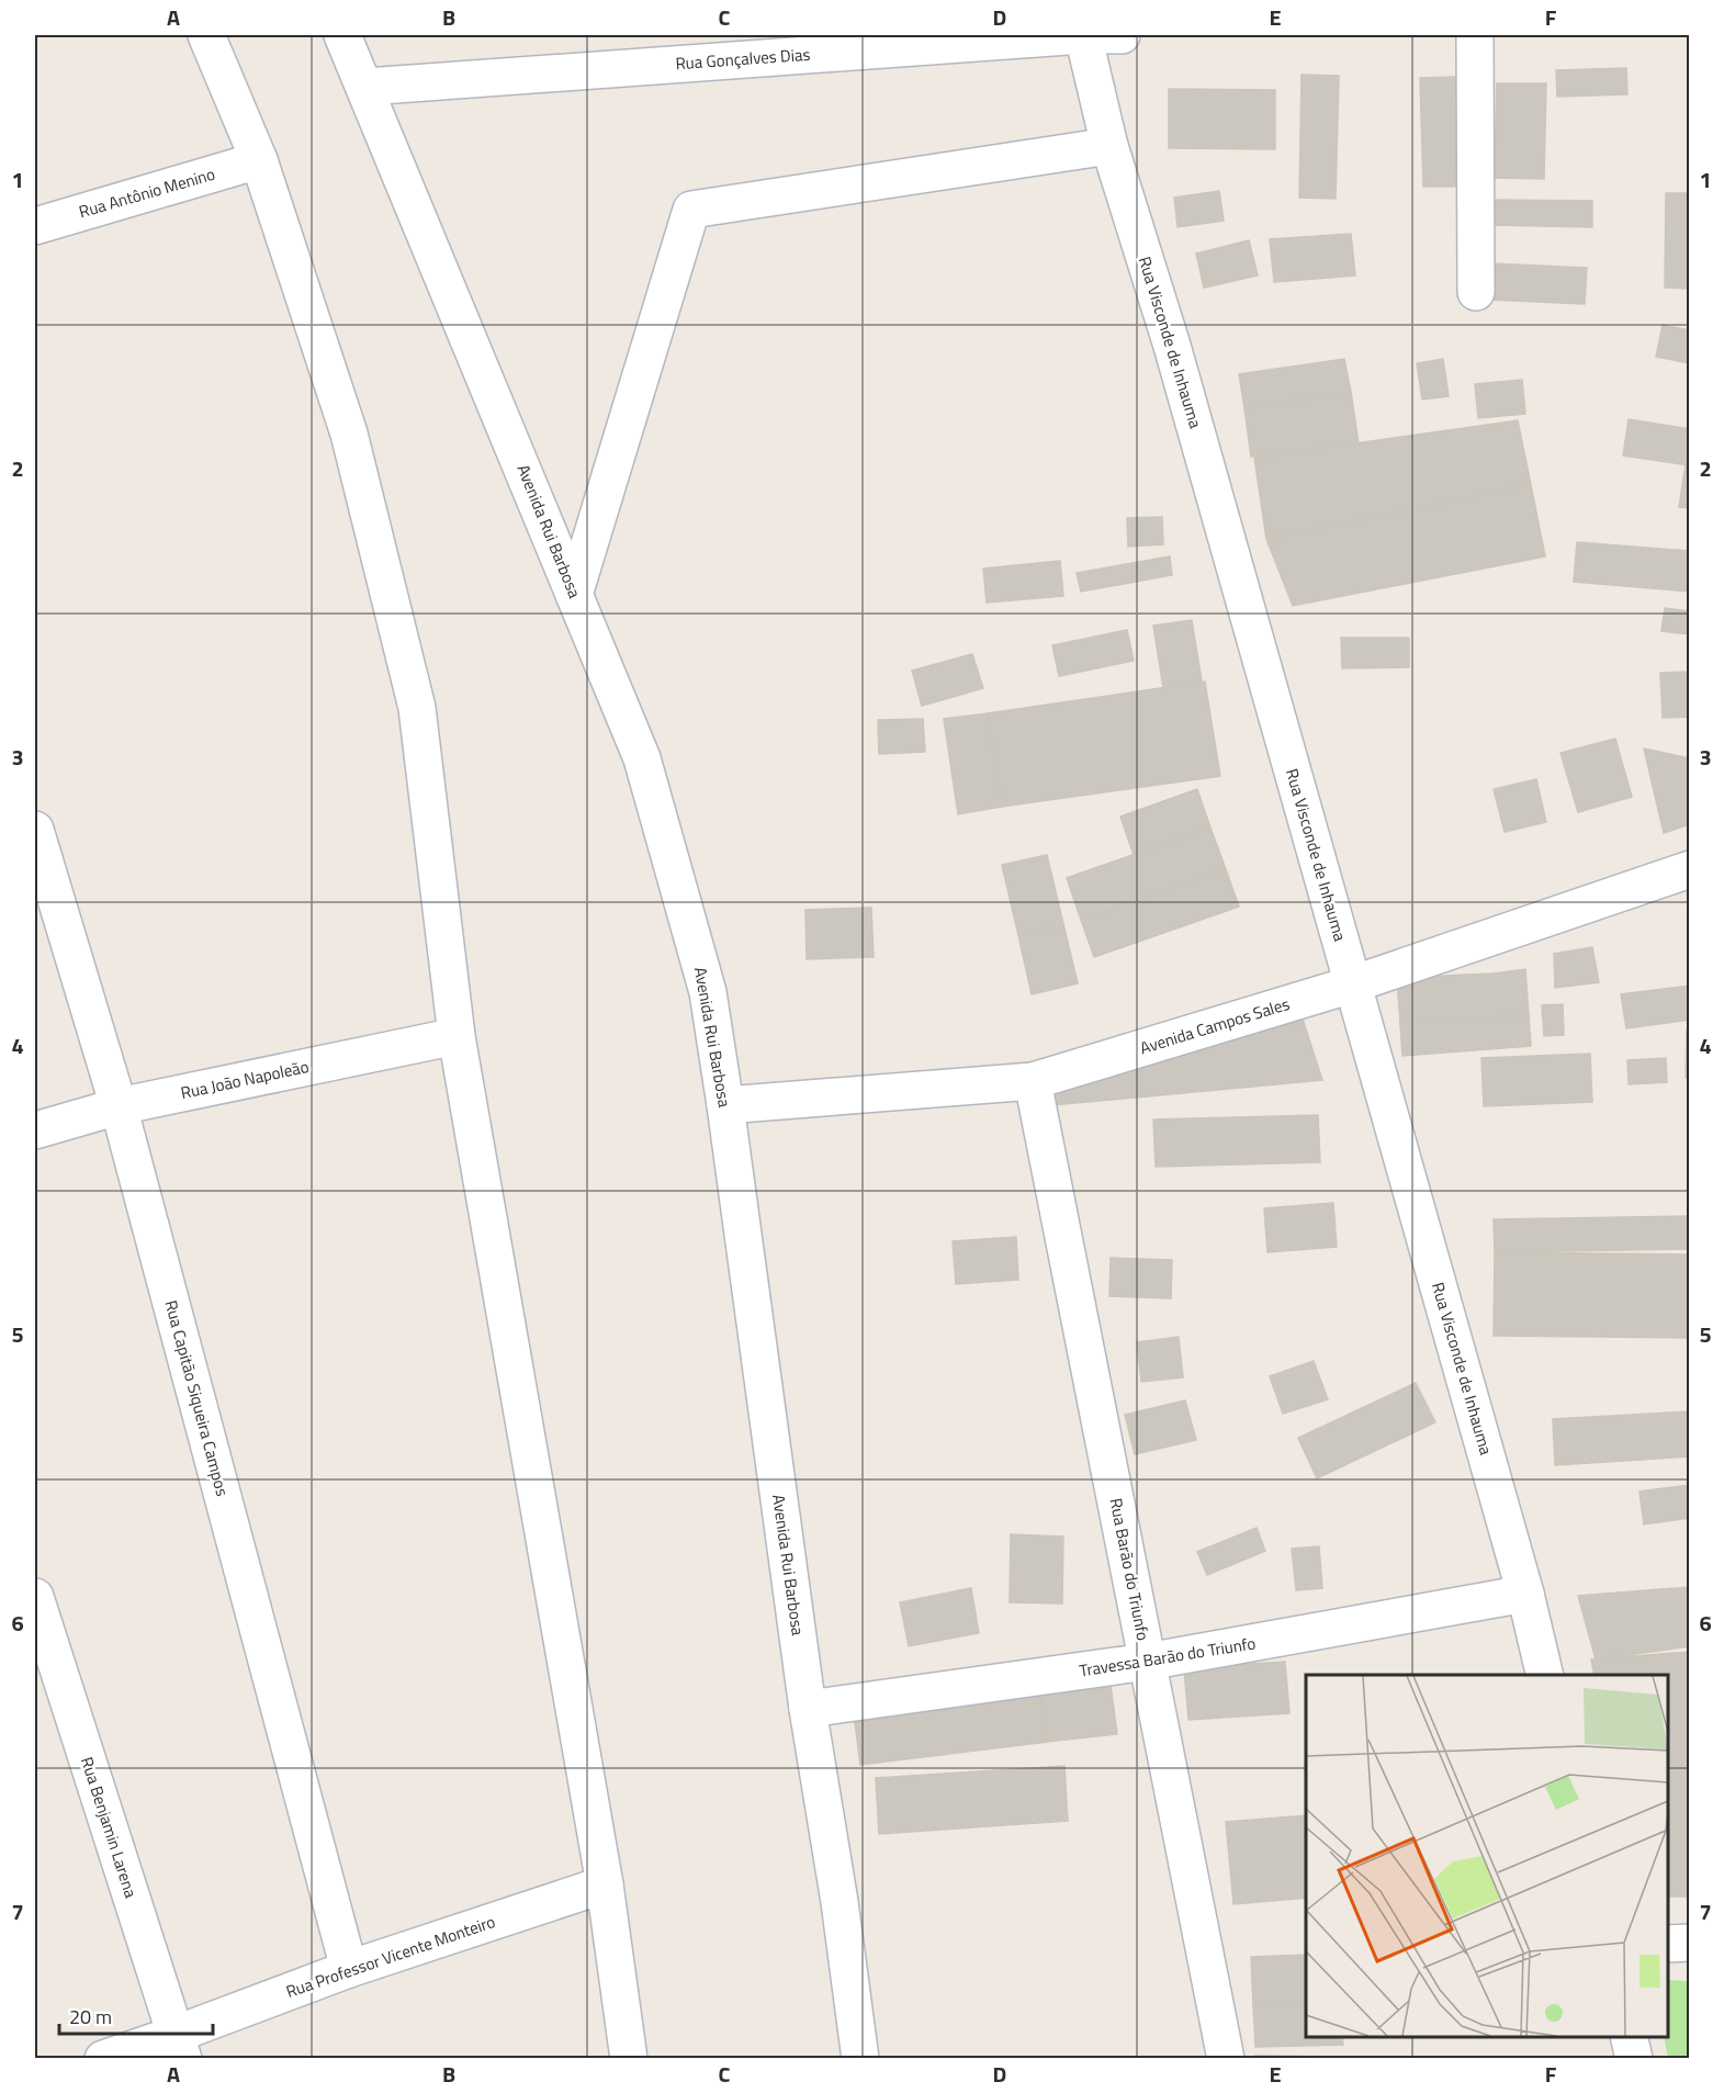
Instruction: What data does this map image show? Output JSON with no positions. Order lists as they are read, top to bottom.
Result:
{
  "streets": {
    "street": [
      "Rua Gonçalves Dias",
      "Rua Antônio Menino",
      "Rua Visconde de Inhauma",
      "Avenida Rui Barbosa",
      "Avenida Campos Sales",
      "Rua João Napoleão",
      "Rua Capitão Siqueira Campos",
      "Rua Barão do Triunfo",
      "Travessa Barão do Triunfo",
      "Rua Benjamin Larena",
      "Rua Professor Vicente Monteiro"
    ]
  },
  "crossings": [
    ["Rua Gonçalves Dias", "Rua Visconde de Inhauma"],
    ["Rua Gonçalves Dias", "Avenida Rui Barbosa"],
    ["Rua Visconde de Inhauma", "Avenida Campos Sales"],
    ["Rua Visconde de Inhauma", "Travessa Barão do Triunfo"],
    ["Avenida Rui Barbosa", "Avenida Campos Sales"],
    ["Avenida Rui Barbosa", "Travessa Barão do Triunfo"],
    ["Avenida Campos Sales", "Rua Barão do Triunfo"],
    ["Rua João Napoleão", "Rua Capitão Siqueira Campos"],
    ["Rua Capitão Siqueira Campos", "Rua Professor Vicente Monteiro"],
    ["Rua Barão do Triunfo", "Travessa Barão do Triunfo"],
    ["Rua Benjamin Larena", "Rua Professor Vicente Monteiro"]
  ],
  "scale_bar": "20 m",
  "grid": {
    "columns": [
      "A",
      "B",
      "C",
      "D",
      "E",
      "F"
    ],
    "rows": [
      "1",
      "2",
      "3",
      "4",
      "5",
      "6",
      "7"
    ]
  }
}
